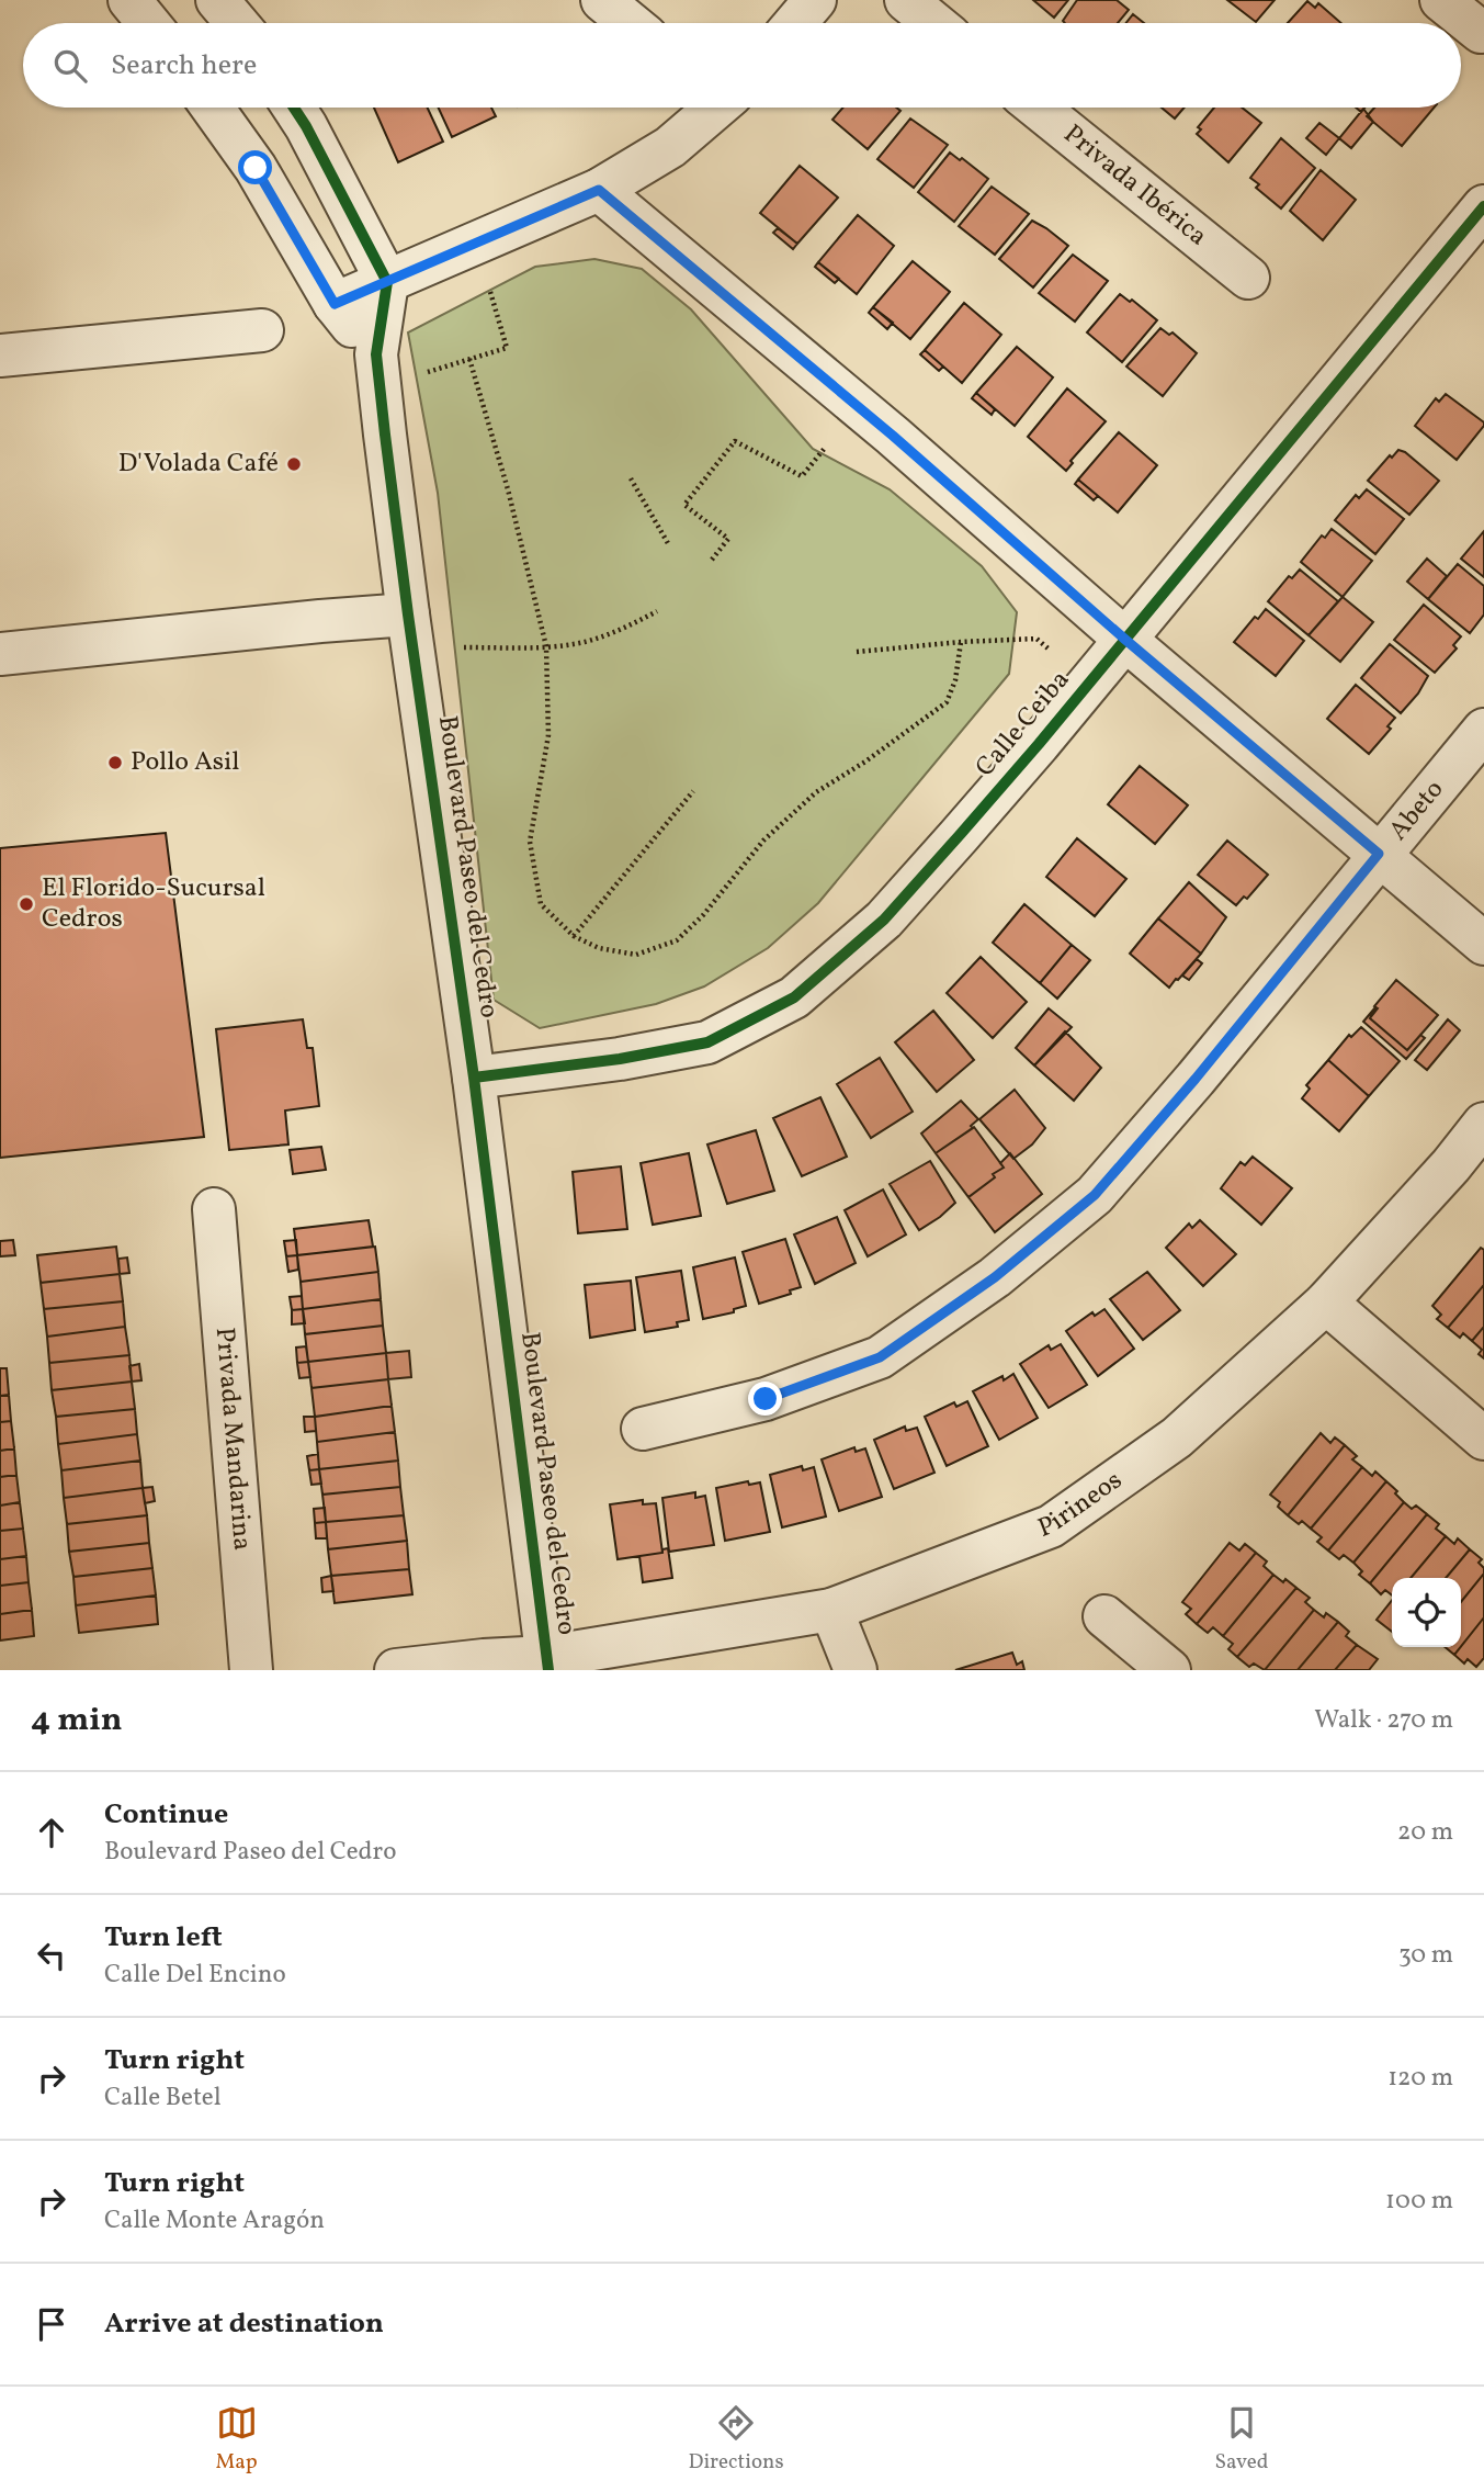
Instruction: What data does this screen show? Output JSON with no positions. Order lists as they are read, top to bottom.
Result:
{
  "streets": {
    "street": [
      "Privada Ibérica",
      "Calle Ceiba",
      "Abeto",
      "Boulevard Paseo del Cedro",
      "Privada Mandarina",
      "Pirineos"
    ]
  },
  "crossings": [
    ["Calle Ceiba", "Boulevard Paseo del Cedro"],
    ["Boulevard Paseo del Cedro", "Pirineos"]
  ],
  "places": ["D'Volada Café", "Pollo Asil", "El Florido-Sucursal Cedros"],
  "page": {
    "search": "Search here",
    "heading": ["4 min", "Walk · 270 m"],
    "list": [
      ["Continue", "Boulevard Paseo del Cedro", "20 m"],
      ["Turn left", "Calle Del Encino", "30 m"],
      ["Turn right", "Calle Betel", "120 m"],
      ["Turn right", "Calle Monte Aragón", "100 m"],
      "Arrive at destination"
    ],
    "nav": ["Map", "Directions", "Saved"]
  }
}
